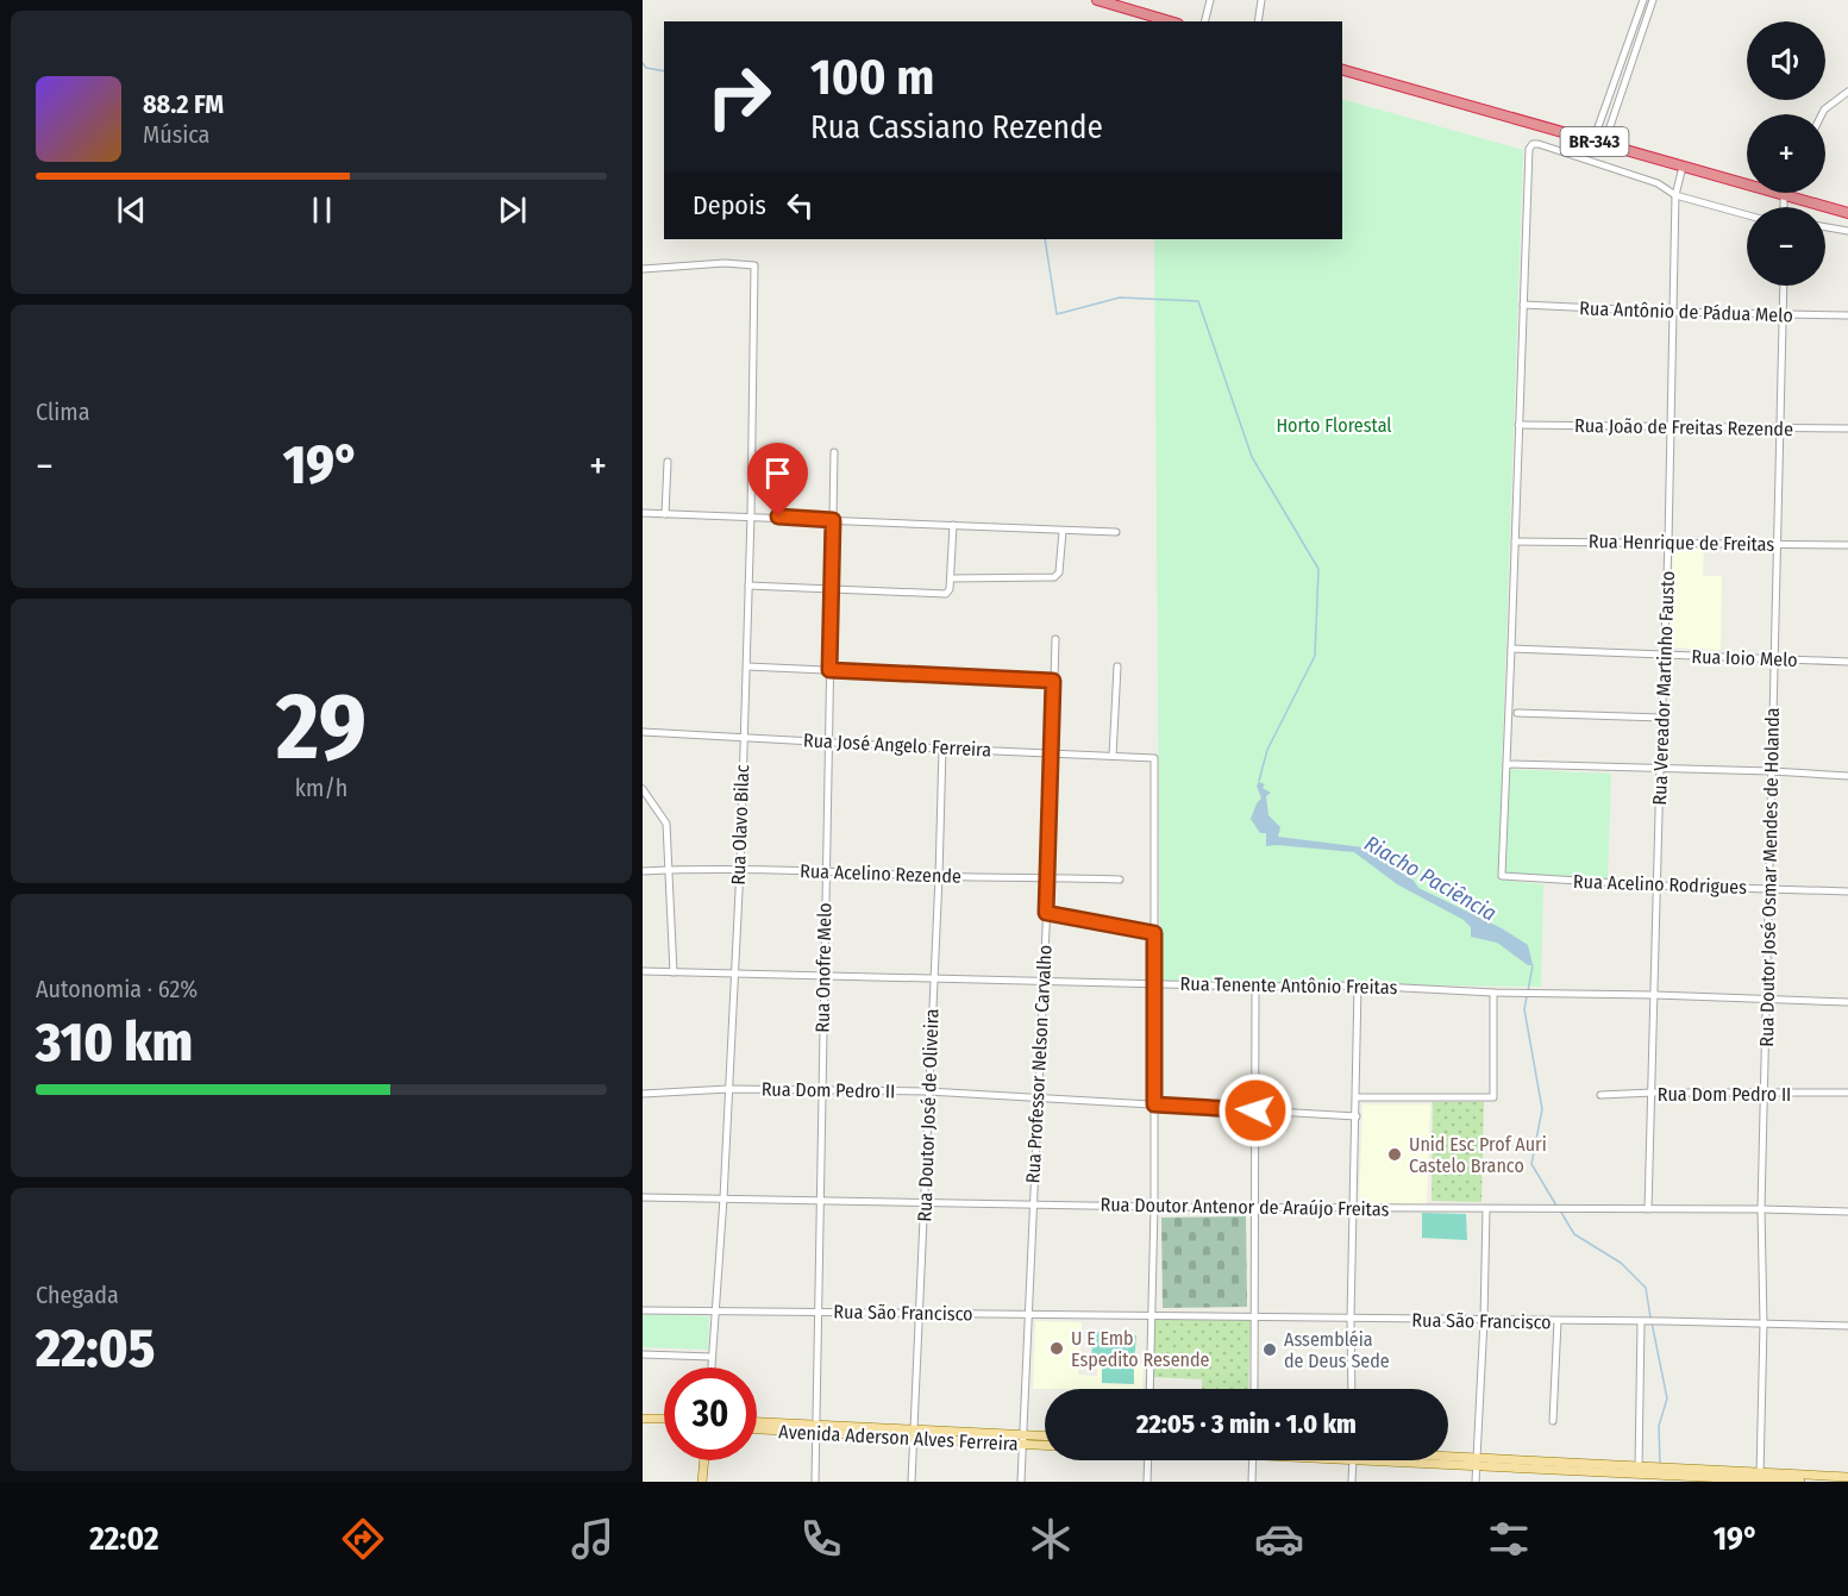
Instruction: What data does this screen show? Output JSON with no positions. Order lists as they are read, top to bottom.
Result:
{
  "streets": {
    "highway": ["BR-343"],
    "main road": ["Avenida Aderson Alves Ferreira"],
    "street": [
      "Rua Antônio de Pádua Melo",
      "Rua João de Freitas Rezende",
      "Rua Henrique de Freitas",
      "Rua Ioio Melo",
      "Rua Vereador Martinho Fausto",
      "Rua José Angelo Ferreira",
      "Rua Olavo Bilac",
      "Rua Acelino Rezende",
      "Rua Doutor José Osmar Mendes de Holanda",
      "Rua Acelino Rodrigues",
      "Rua Onofre Melo",
      "Rua Tenente Antônio Freitas",
      "Rua Professor Nelson Carvalho",
      "Rua Dom Pedro II",
      "Rua Doutor José de Oliveira",
      "Rua Doutor Antenor de Araújo Freitas",
      "Rua São Francisco"
    ]
  },
  "crossings": [
    ["BR-343", "Rua Vereador Martinho Fausto"],
    ["Rua Antônio de Pádua Melo", "Rua Vereador Martinho Fausto"],
    ["Rua Antônio de Pádua Melo", "Rua Doutor José Osmar Mendes de Holanda"],
    ["Rua João de Freitas Rezende", "Rua Vereador Martinho Fausto"],
    ["Rua João de Freitas Rezende", "Rua Doutor José Osmar Mendes de Holanda"],
    ["Rua Henrique de Freitas", "Rua Vereador Martinho Fausto"],
    ["Rua Henrique de Freitas", "Rua Doutor José Osmar Mendes de Holanda"],
    ["Rua Ioio Melo", "Rua Vereador Martinho Fausto"],
    ["Rua Ioio Melo", "Rua Doutor José Osmar Mendes de Holanda"],
    ["Rua Vereador Martinho Fausto", "Rua Acelino Rodrigues"],
    ["Rua Vereador Martinho Fausto", "Rua Tenente Antônio Freitas"],
    ["Rua Vereador Martinho Fausto", "Rua Dom Pedro II"],
    ["Rua Vereador Martinho Fausto", "Rua Doutor Antenor de Araújo Freitas"],
    ["Rua José Angelo Ferreira", "Rua Olavo Bilac"],
    ["Rua José Angelo Ferreira", "Rua Onofre Melo"],
    ["Rua José Angelo Ferreira", "Rua Professor Nelson Carvalho"],
    ["Rua José Angelo Ferreira", "Rua Doutor José de Oliveira"],
    ["Rua Olavo Bilac", "Rua Acelino Rezende"],
    ["Rua Olavo Bilac", "Rua Tenente Antônio Freitas"],
    ["Rua Olavo Bilac", "Rua Dom Pedro II"],
    ["Rua Olavo Bilac", "Rua Doutor Antenor de Araújo Freitas"],
    ["Rua Olavo Bilac", "Rua São Francisco"],
    ["Rua Acelino Rezende", "Rua Onofre Melo"],
    ["Rua Acelino Rezende", "Rua Professor Nelson Carvalho"],
    ["Rua Acelino Rezende", "Rua Doutor José de Oliveira"],
    ["Rua Doutor José Osmar Mendes de Holanda", "Rua Acelino Rodrigues"],
    ["Rua Doutor José Osmar Mendes de Holanda", "Rua Tenente Antônio Freitas"],
    ["Rua Doutor José Osmar Mendes de Holanda", "Rua Dom Pedro II"],
    ["Rua Doutor José Osmar Mendes de Holanda", "Rua Doutor Antenor de Araújo Freitas"],
    ["Rua Doutor José Osmar Mendes de Holanda", "Rua São Francisco"],
    ["Rua Onofre Melo", "Rua Tenente Antônio Freitas"],
    ["Rua Onofre Melo", "Rua Dom Pedro II"],
    ["Rua Onofre Melo", "Rua Doutor Antenor de Araújo Freitas"],
    ["Rua Onofre Melo", "Rua São Francisco"],
    ["Rua Onofre Melo", "Avenida Aderson Alves Ferreira"],
    ["Rua Tenente Antônio Freitas", "Rua Professor Nelson Carvalho"],
    ["Rua Tenente Antônio Freitas", "Rua Doutor José de Oliveira"],
    ["Rua Professor Nelson Carvalho", "Rua Dom Pedro II"],
    ["Rua Professor Nelson Carvalho", "Rua Doutor Antenor de Araújo Freitas"],
    ["Rua Professor Nelson Carvalho", "Rua São Francisco"],
    ["Rua Professor Nelson Carvalho", "Avenida Aderson Alves Ferreira"],
    ["Rua Dom Pedro II", "Rua Doutor José de Oliveira"],
    ["Rua Doutor José de Oliveira", "Rua Doutor Antenor de Araújo Freitas"],
    ["Rua Doutor José de Oliveira", "Rua São Francisco"],
    ["Rua Doutor José de Oliveira", "Avenida Aderson Alves Ferreira"]
  ],
  "water": ["Riacho Paciência"],
  "parks": ["Horto Florestal"],
  "places": ["Unid Esc Prof Auri Castelo Branco", "U E Emb Espedito Resende", "Assembléia de Deus Sede"],
  "page": {
    "map_buttons": ["+", "−"],
    "turn": ["100 m", "Rua Cassiano Rezende"],
    "song": ["88.2 FM", "Música"],
    "then": "Depois",
    "tile": [
      "Clima",
      ["29", "km/h"],
      ["Autonomia · 62%", "310 km"],
      ["Chegada", "22:05"]
    ],
    "heat": ["−", "19°", "+"],
    "limit": "30",
    "trip": "22:05 · 3 min · 1.0 km",
    "tabs": ["22:02", "19°"]
  }
}
